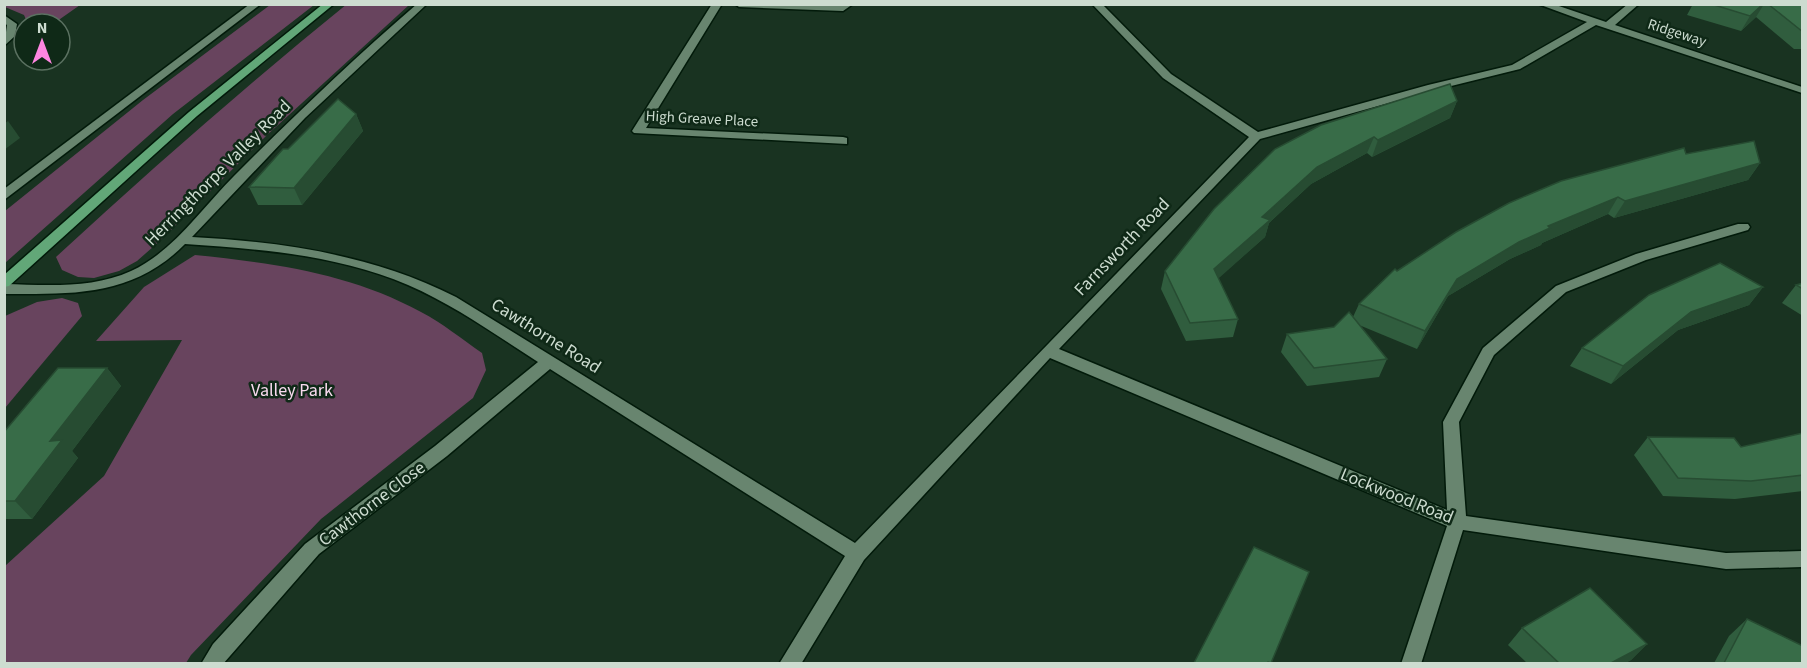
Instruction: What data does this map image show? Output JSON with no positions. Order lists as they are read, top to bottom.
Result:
{
  "streets": {
    "street": [
      "Ridgeway",
      "High Greave Place",
      "Herringthorpe Valley Road",
      "Farnsworth Road",
      "Cawthorne Road",
      "Lockwood Road",
      "Cawthorne Close"
    ]
  },
  "crossings": [
    ["Herringthorpe Valley Road", "Cawthorne Road"],
    ["Farnsworth Road", "Cawthorne Road"],
    ["Farnsworth Road", "Lockwood Road"],
    ["Cawthorne Road", "Cawthorne Close"]
  ],
  "parks": ["Valley Park"],
  "north": "top"
}
